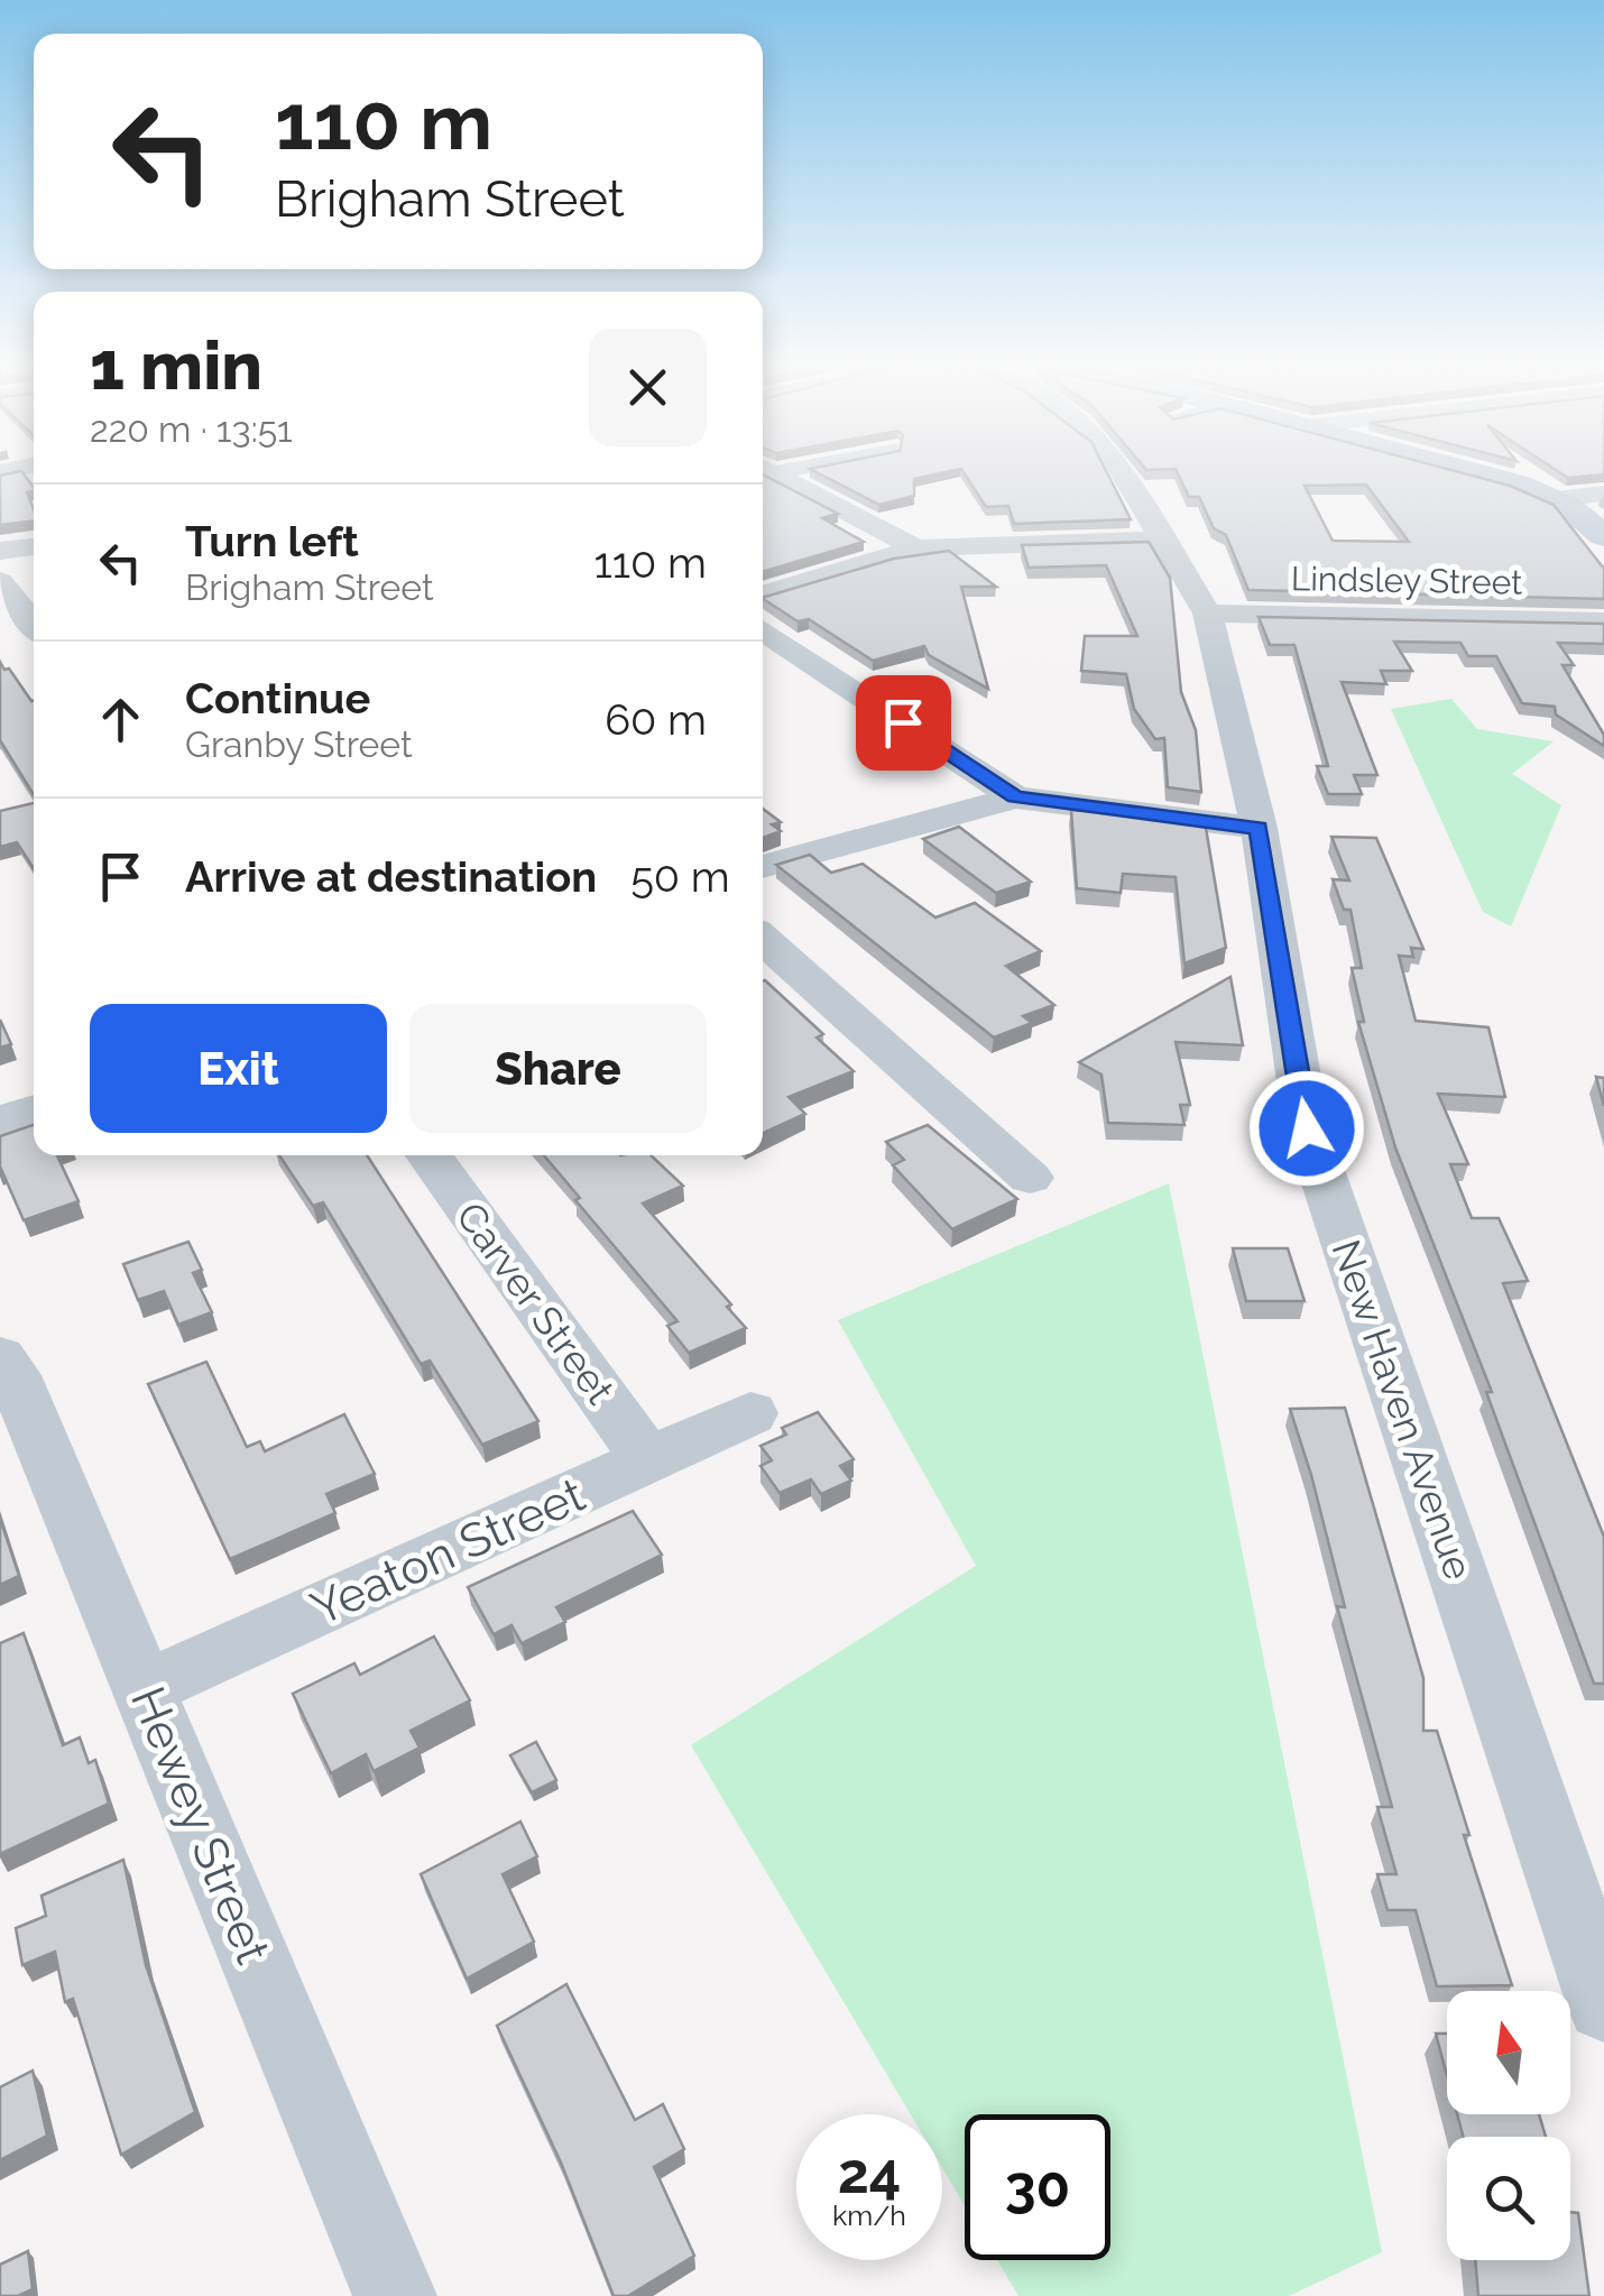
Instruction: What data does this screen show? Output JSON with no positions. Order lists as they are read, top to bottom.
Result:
{
  "streets": {
    "street": [
      "Lindsley Street",
      "Carver Street",
      "New Haven Avenue",
      "Yeaton Street",
      "Hewey Street"
    ]
  },
  "crossings": [
    ["Lindsley Street", "New Haven Avenue"],
    ["Carver Street", "Yeaton Street"],
    ["Yeaton Street", "Hewey Street"]
  ],
  "north": "top",
  "page": {
    "turn": ["110 m", "Brigham Street"],
    "heading": ["1 min", "220 m · 13:51"],
    "list": [
      {
        "name": "Turn left",
        "note": "Brigham Street",
        "value": "110 m"
      },
      {
        "name": "Continue",
        "note": "Granby Street",
        "value": "60 m"
      },
      {
        "name": "Arrive at destination",
        "value": "50 m"
      }
    ],
    "buttons": ["Exit", "Share"],
    "speed": "24 km/h",
    "limit": "30"
  }
}
